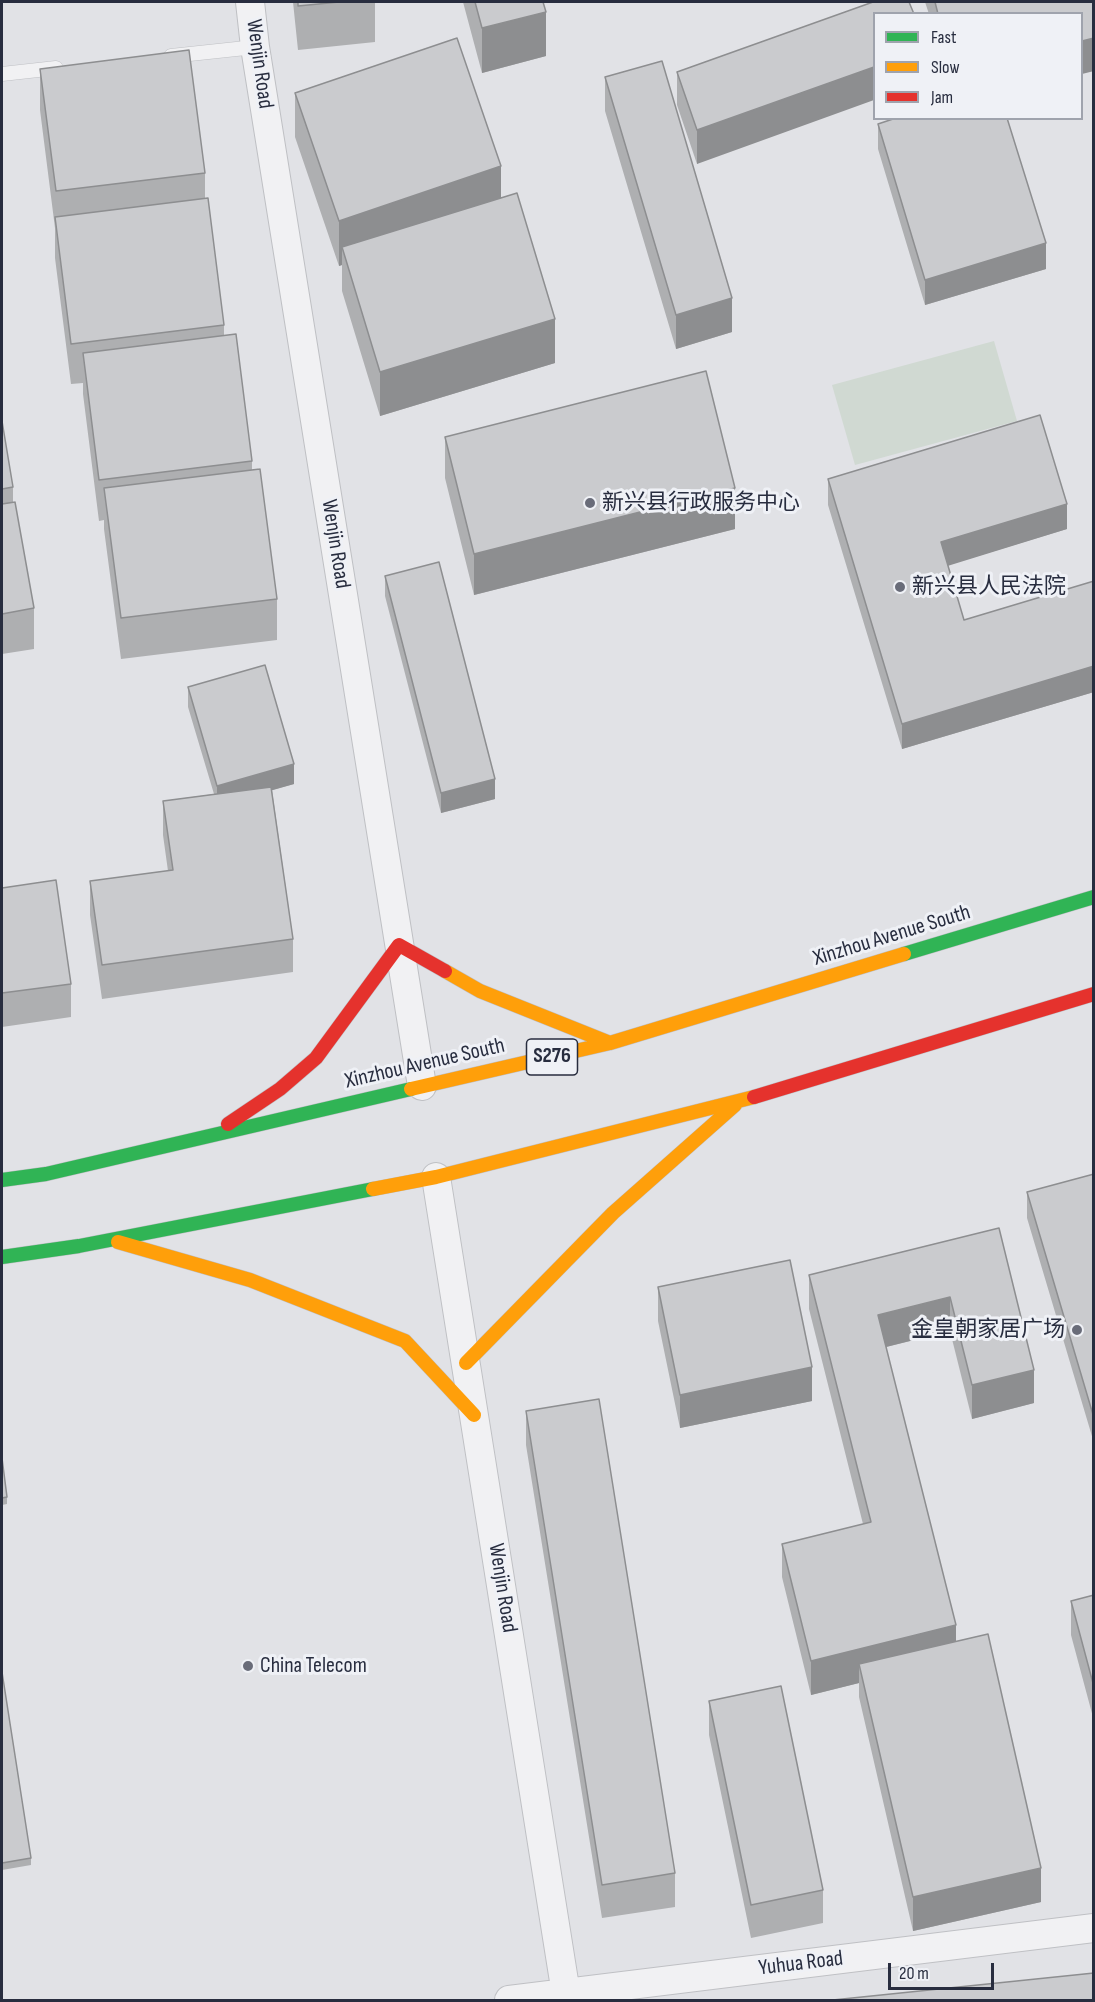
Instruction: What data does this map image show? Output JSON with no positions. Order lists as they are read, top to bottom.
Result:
{
  "streets": {
    "main road": ["Xinzhou Avenue South", "S276"],
    "street": ["Wenjin Road", "Yuhua Road"]
  },
  "crossings": [
    ["Wenjin Road", "Xinzhou Avenue South"],
    ["Wenjin Road", "Yuhua Road"]
  ],
  "places": [
    "新兴县行政服务中心",
    "新兴县人民法院",
    "金皇朝家居广场",
    "China Telecom"
  ],
  "legend": ["Fast", "Slow", "Jam"],
  "scale_bar": "20 m"
}
